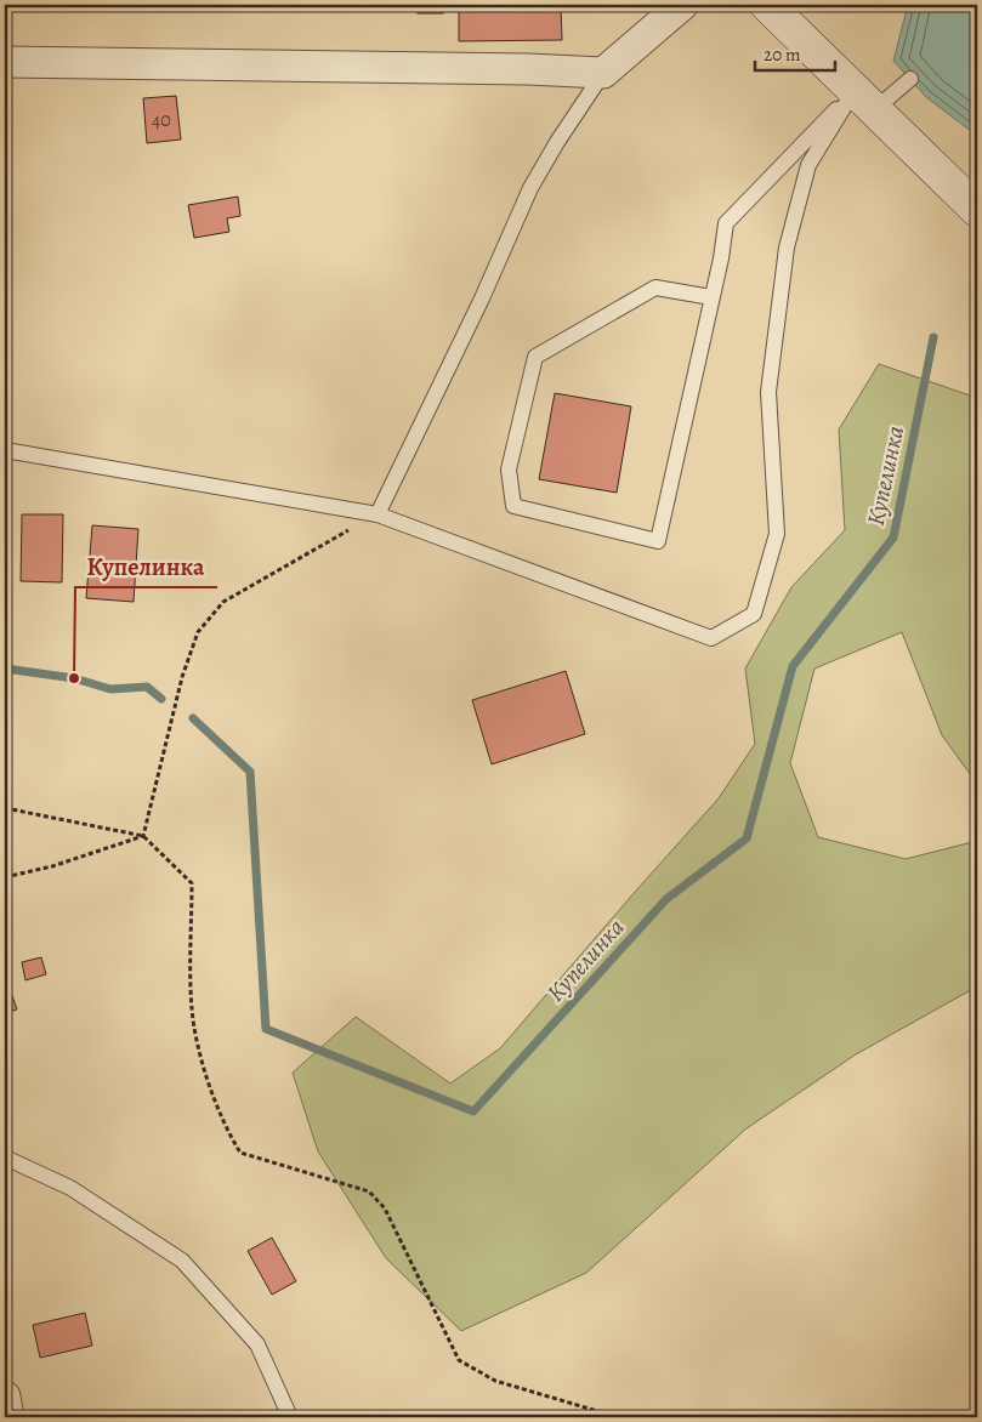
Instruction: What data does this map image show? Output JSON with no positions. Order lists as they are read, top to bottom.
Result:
{
  "water": ["Купелинка"],
  "places": ["Купелинка"],
  "house_numbers": ["40"],
  "scale_bar": "20 m"
}
